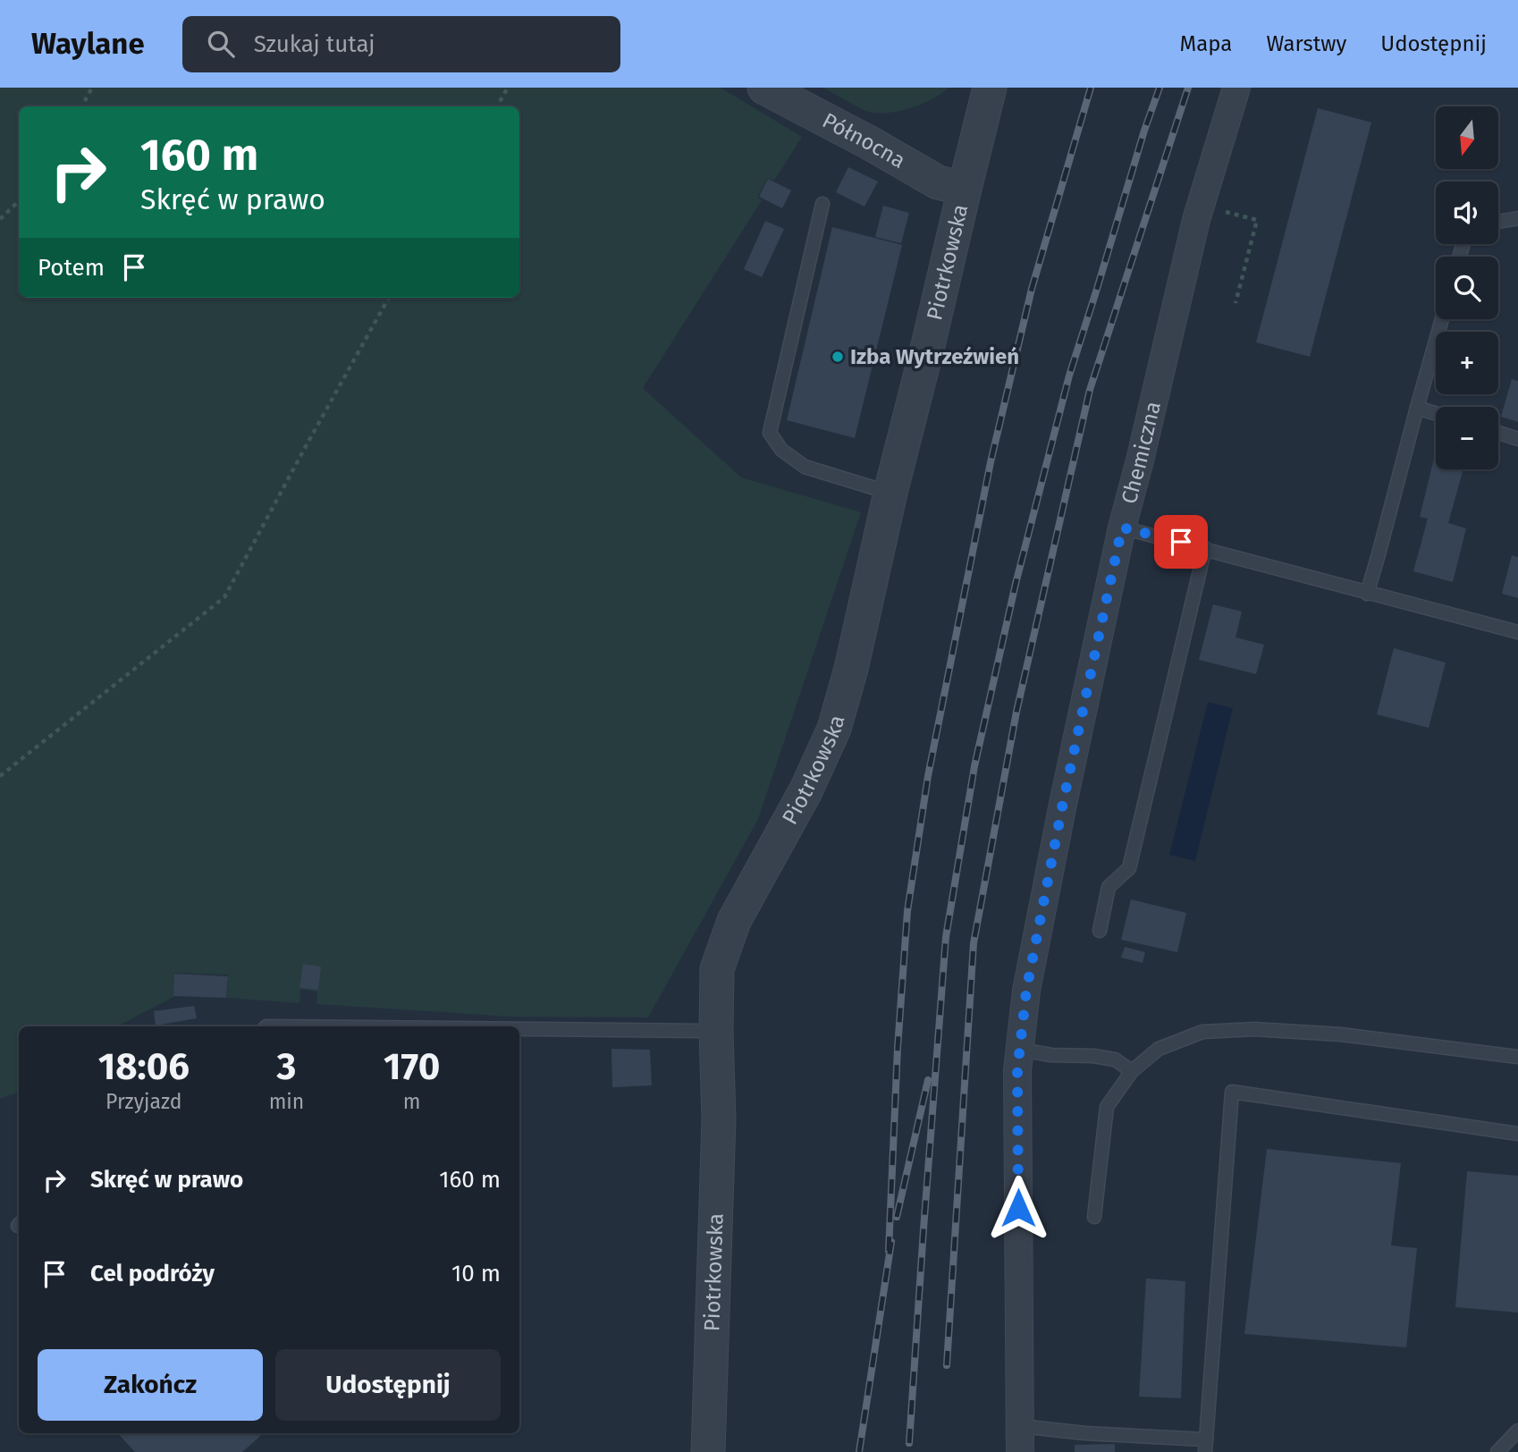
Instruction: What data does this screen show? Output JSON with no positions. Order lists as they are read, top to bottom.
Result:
{
  "streets": {
    "street": ["Północna", "Piotrkowska", "Chemiczna"]
  },
  "crossings": [
    ["Północna", "Piotrkowska"]
  ],
  "places": ["Izba Wytrzeźwień"],
  "north": "bottom",
  "page": {
    "header": "Waylane",
    "search": "Szukaj tutaj",
    "nav": ["Mapa", "Warstwy", "Udostępnij"],
    "map_buttons": ["+", "−"],
    "turn": ["160 m", "Skręć w prawo"],
    "then": "Potem",
    "eta": [
      "18:06",
      "Przyjazd",
      "3",
      "min",
      "170",
      "m"
    ],
    "list": [
      {
        "name": "Skręć w prawo",
        "value": "160 m"
      },
      {
        "name": "Cel podróży",
        "value": "10 m"
      }
    ],
    "buttons": ["Zakończ", "Udostępnij"]
  }
}
